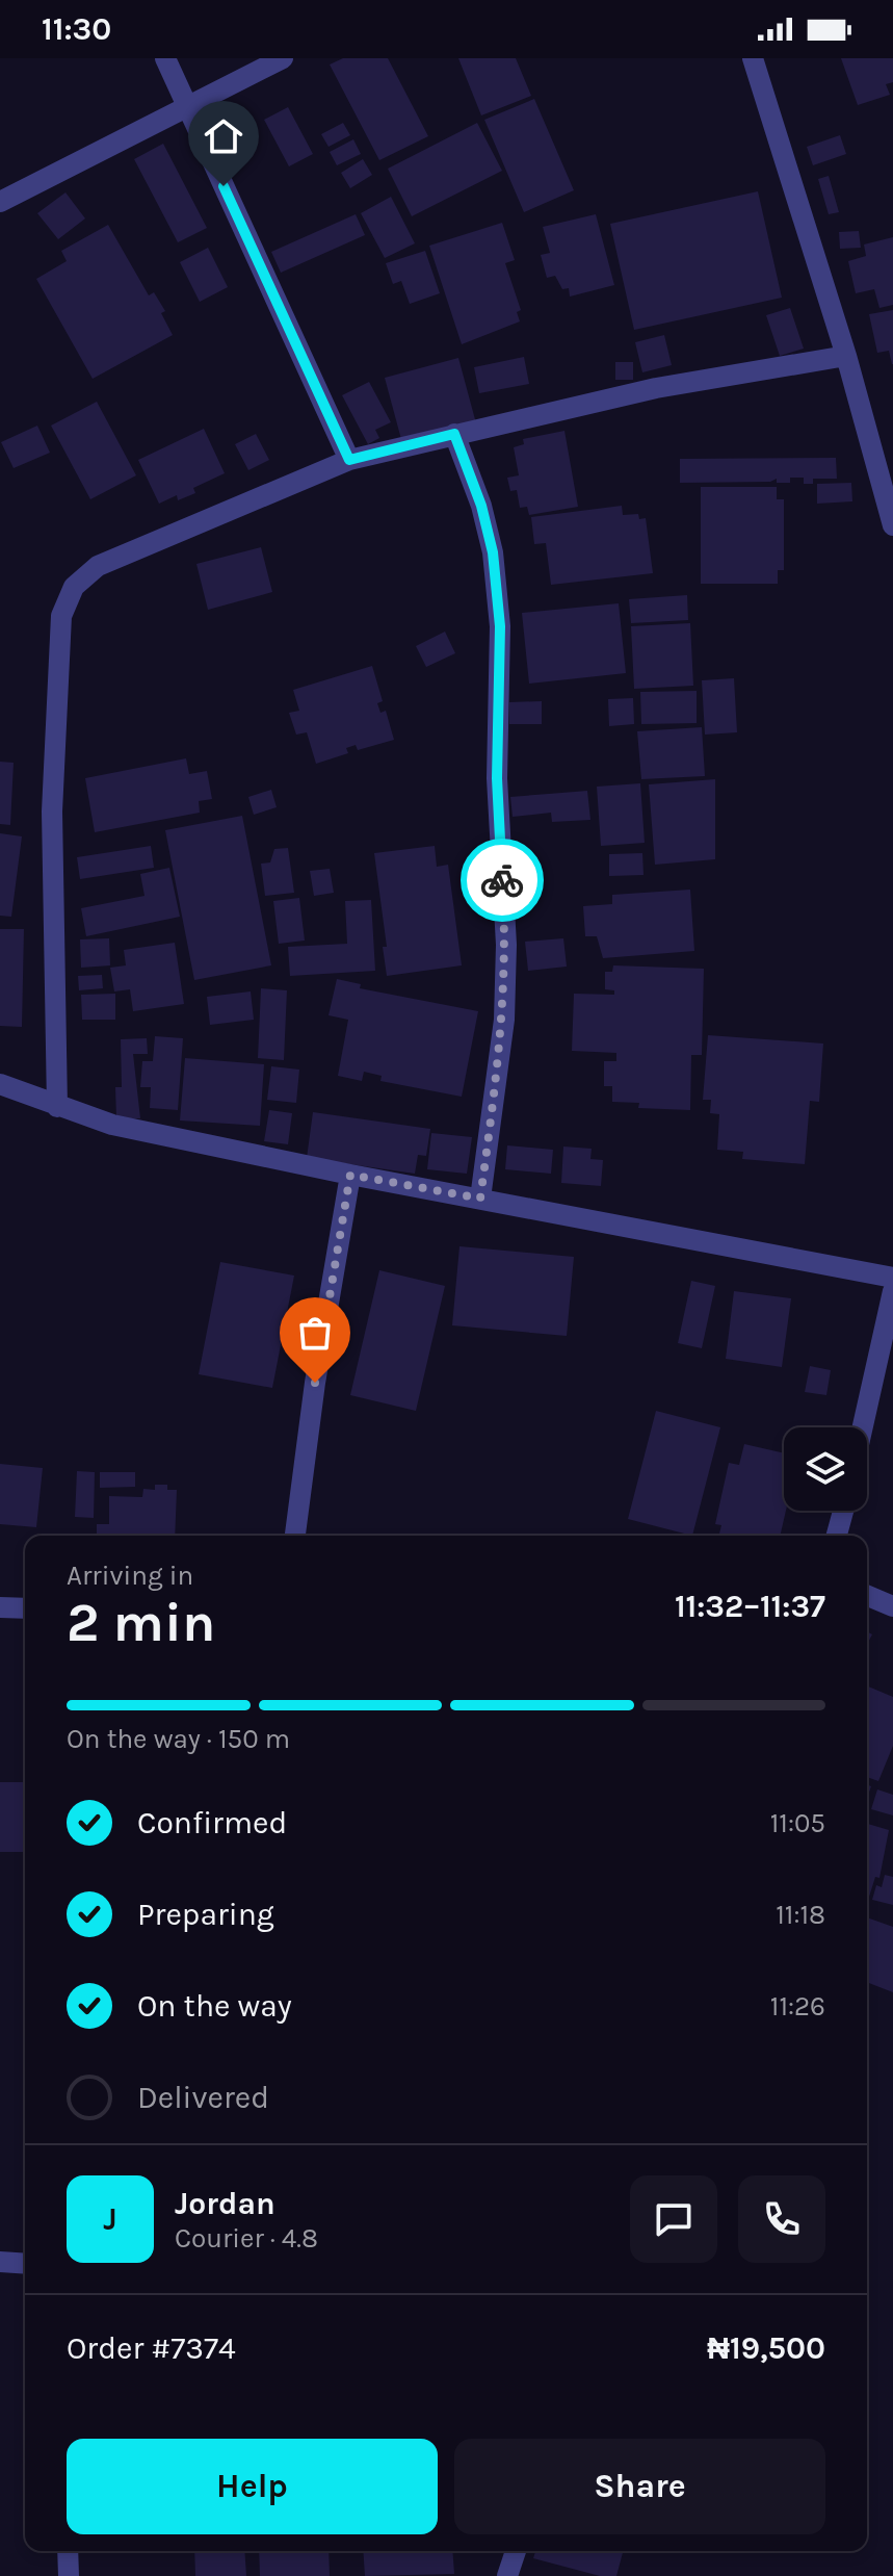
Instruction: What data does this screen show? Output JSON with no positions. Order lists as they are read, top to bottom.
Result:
{
  "page": {
    "status": "11:30",
    "heading": ["2 min", "Arriving in", "11:32–11:37"],
    "panel": [
      "Jordan",
      "Courier · 4.8",
      "Order #7374",
      "₦19,500"
    ],
    "bar": "On the way · 150 m",
    "list": [
      ["Confirmed", "11:05"],
      ["Preparing", "11:18"],
      ["On the way", "11:26"],
      "Delivered"
    ],
    "round": "J",
    "buttons": ["Help", "Share"]
  }
}
